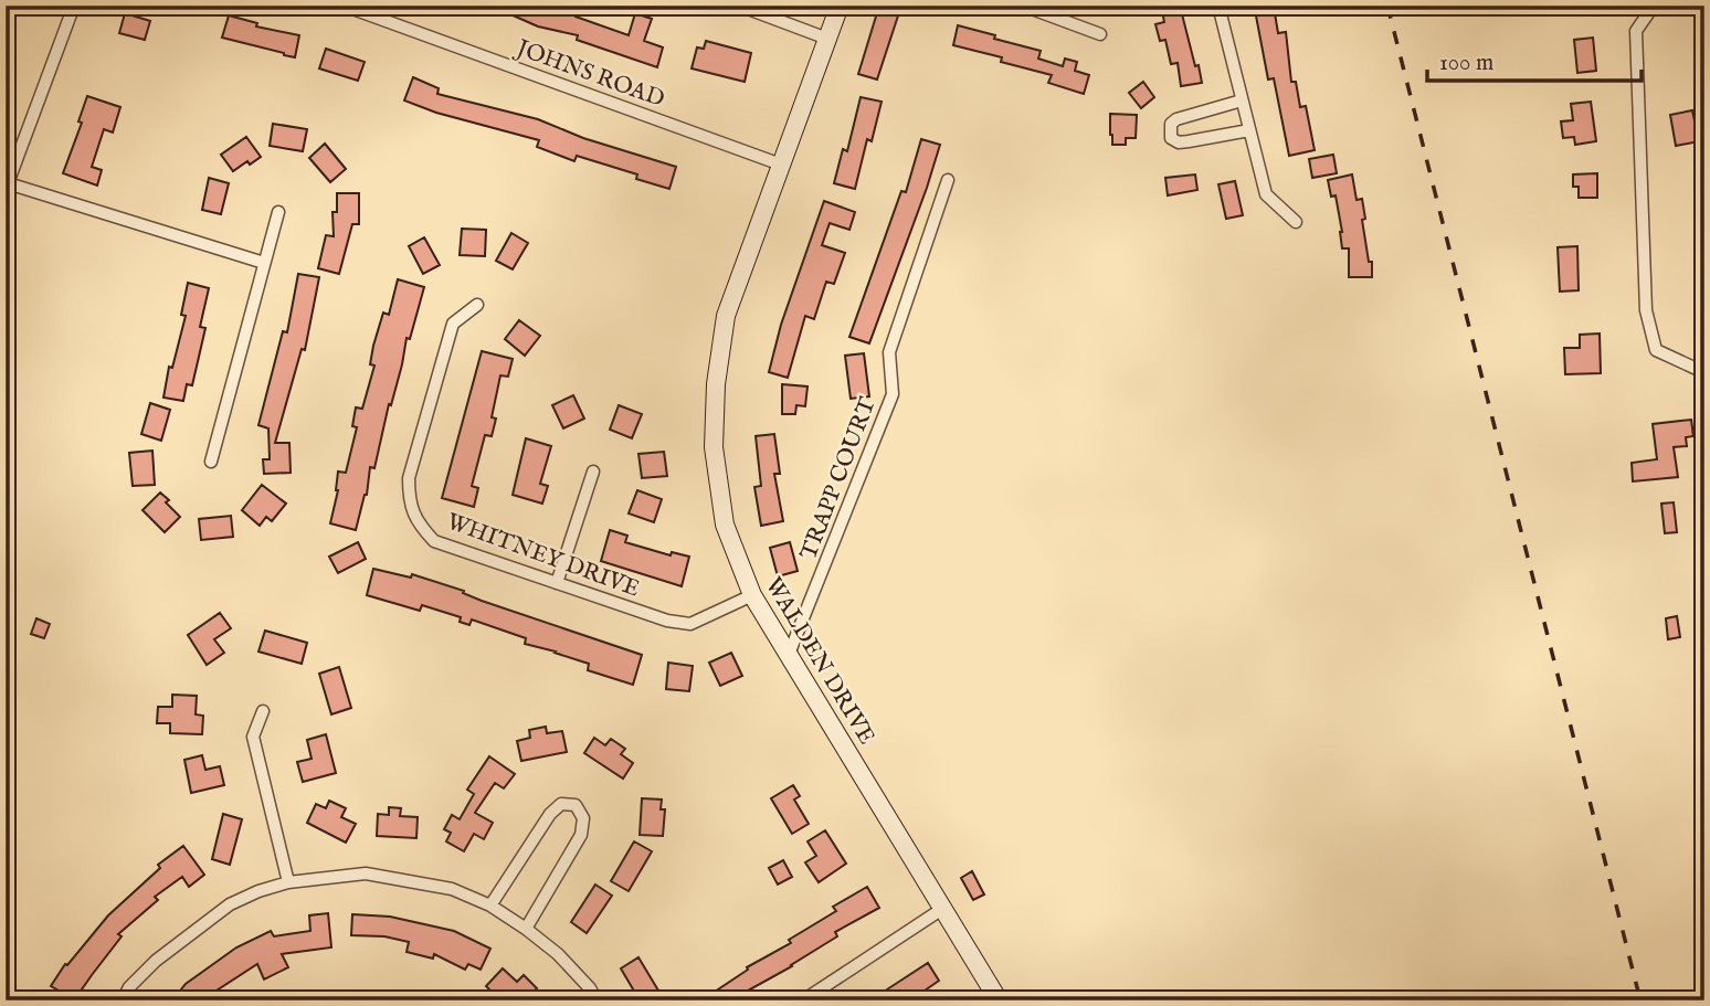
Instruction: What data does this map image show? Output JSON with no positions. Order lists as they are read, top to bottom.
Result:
{
  "streets": {
    "street": [
      "JOHNS ROAD",
      "TRAPP COURT",
      "WHITNEY DRIVE",
      "WALDEN DRIVE"
    ]
  },
  "crossings": [
    ["JOHNS ROAD", "WALDEN DRIVE"],
    ["TRAPP COURT", "WALDEN DRIVE"],
    ["WHITNEY DRIVE", "WALDEN DRIVE"]
  ],
  "scale_bar": "100 m"
}
